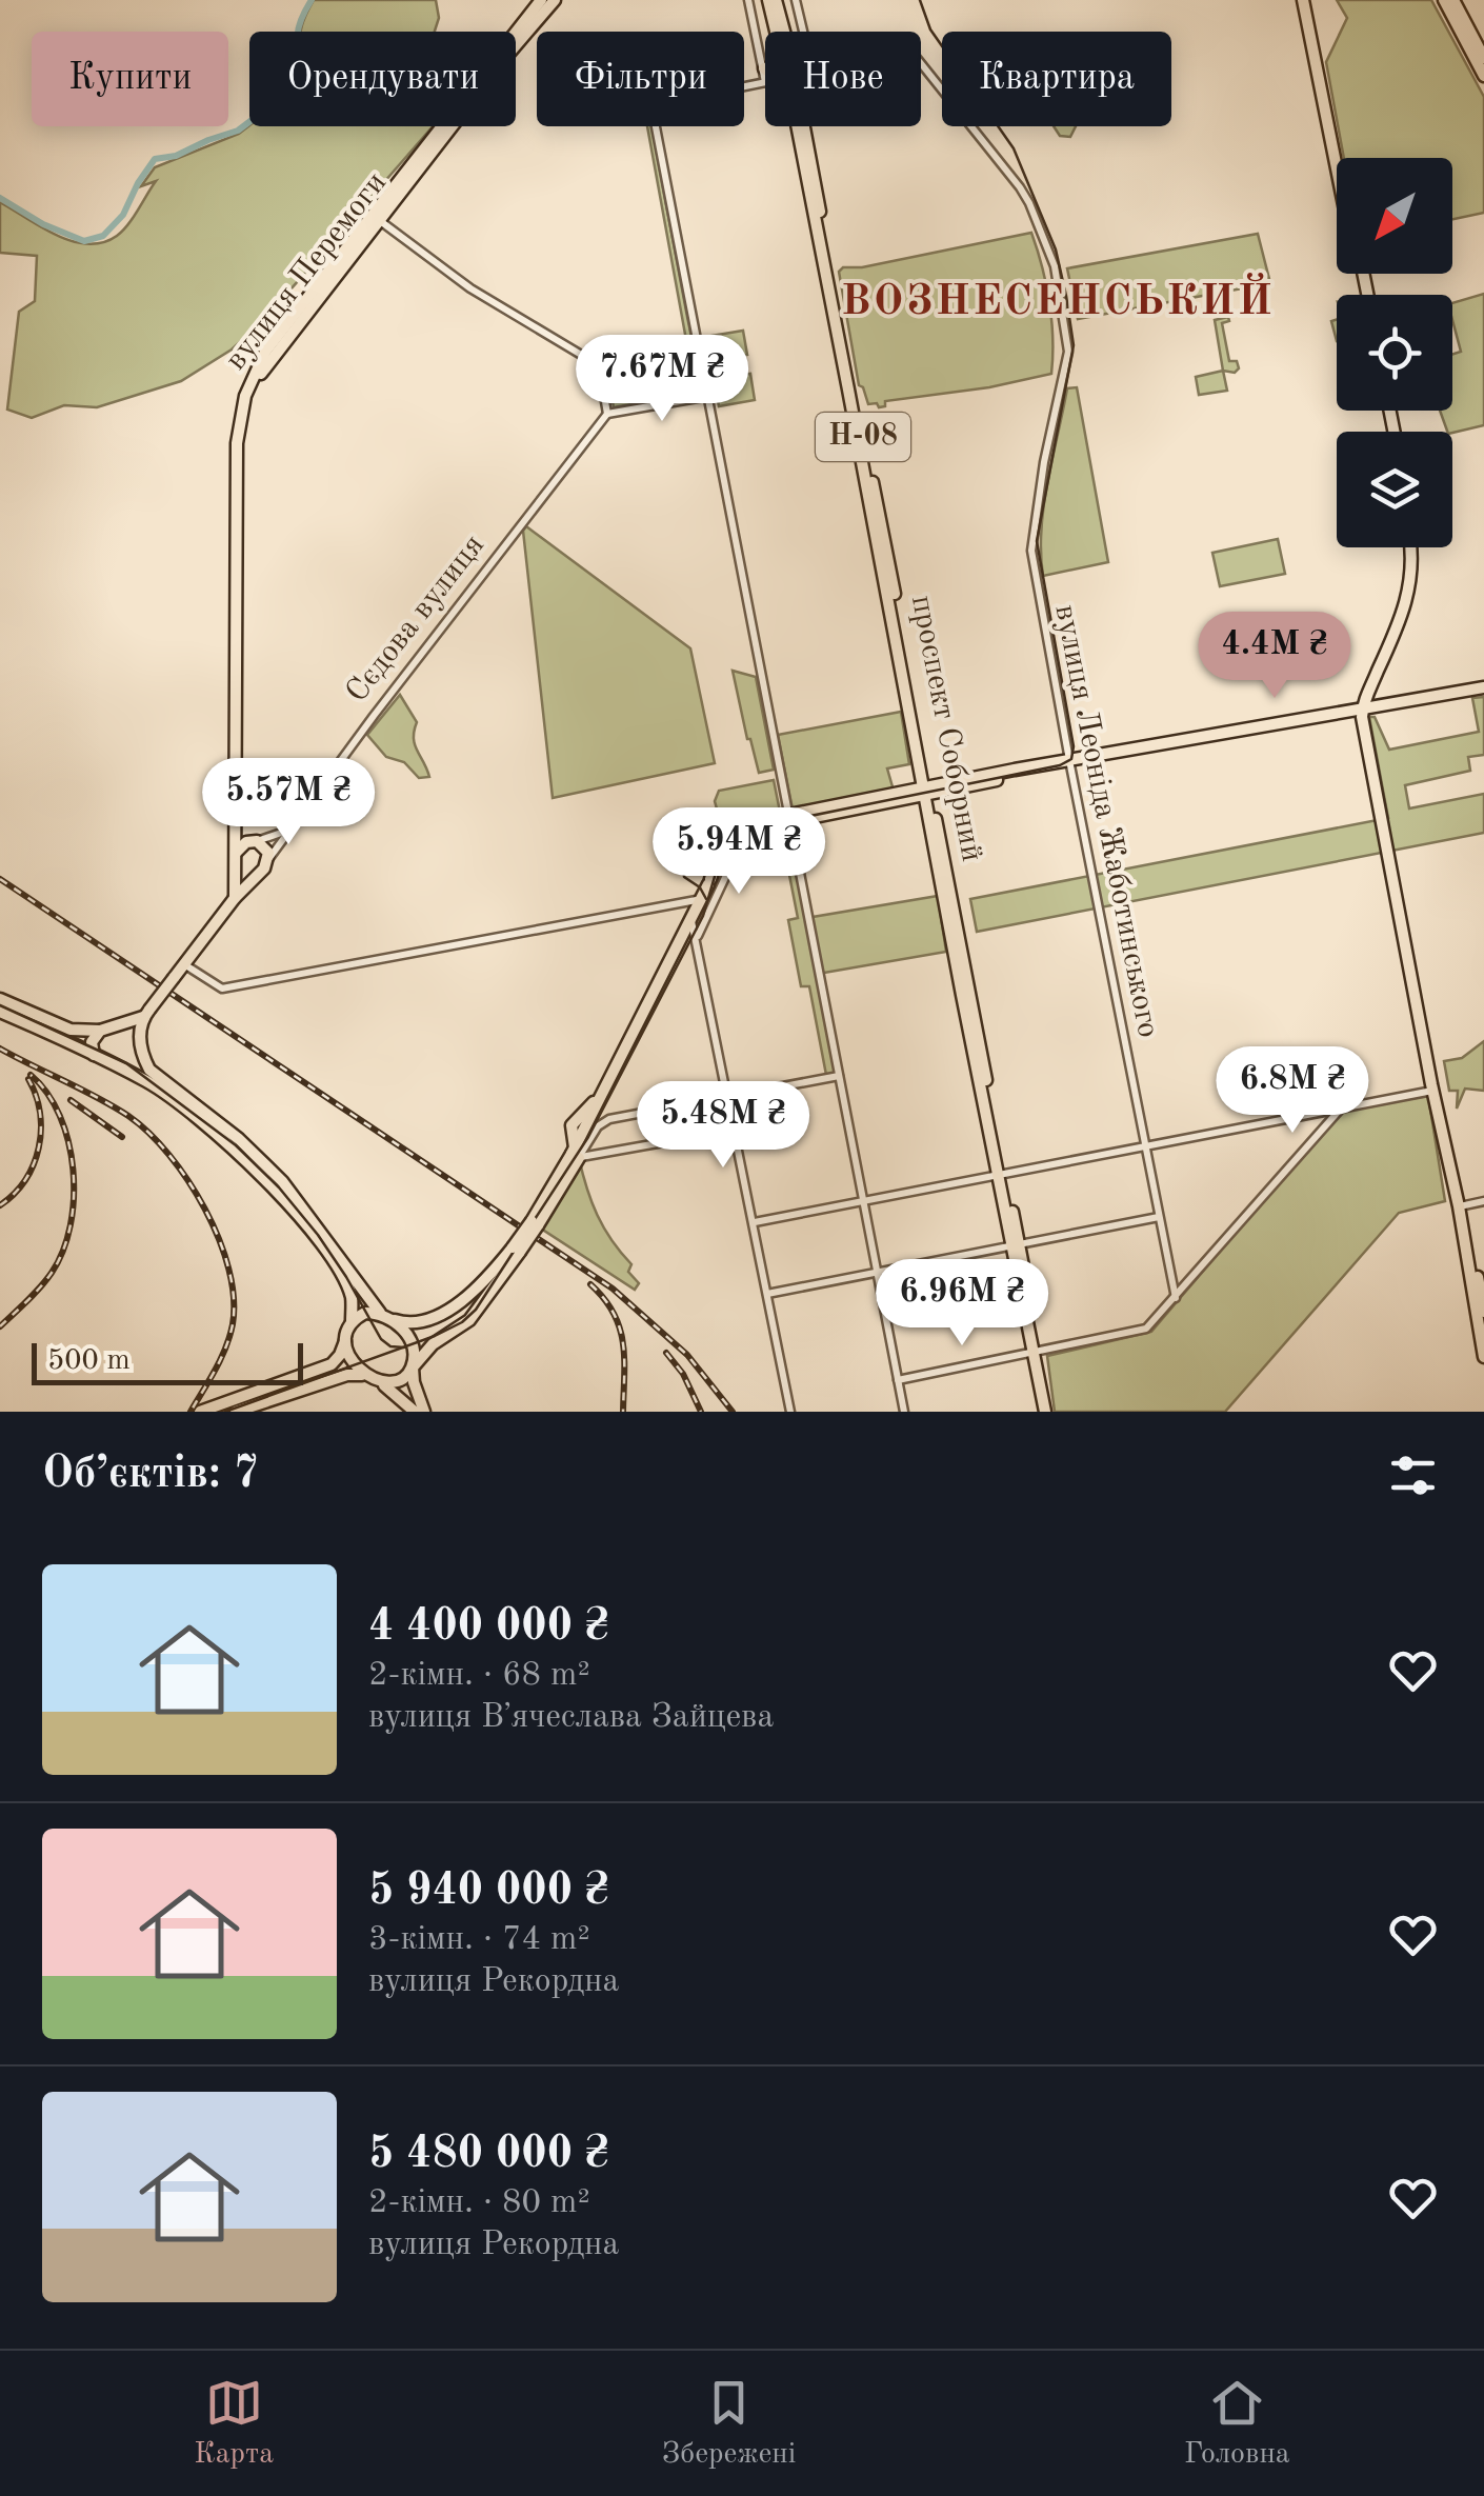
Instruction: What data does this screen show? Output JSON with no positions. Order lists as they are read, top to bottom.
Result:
{
  "streets": {
    "main road": ["вулиця Перемоги", "Н-08", "проспект Соборний"],
    "street": ["Сєдова вулиця", "вулиця Леоніда Жаботинського"]
  },
  "districts": ["ВОЗНЕСЕНСЬКИЙ"],
  "scale_bar": "500 m",
  "north": "bottom left",
  "page": {
    "chip": [
      "Купити",
      "Орендувати",
      "Фільтри",
      "Нове",
      "Квартира"
    ],
    "price": [
      "7.67M ₴",
      "4.4M ₴",
      "5.57M ₴",
      "5.94M ₴",
      "6.8M ₴",
      "5.48M ₴",
      "6.96M ₴"
    ],
    "scale": "500 m",
    "heading": "Об’єктів: 7",
    "list": [
      {
        "name": "4 400 000 ₴",
        "note": "2-кімн. · 68 m² · вулиця Вʼячеслава Зайцева"
      },
      {
        "name": "5 940 000 ₴",
        "note": "3-кімн. · 74 m² · вулиця Рекордна"
      },
      {
        "name": "5 480 000 ₴",
        "note": "2-кімн. · 80 m² · вулиця Рекордна"
      }
    ],
    "tabs": ["Карта", "Збережені", "Головна"]
  }
}
